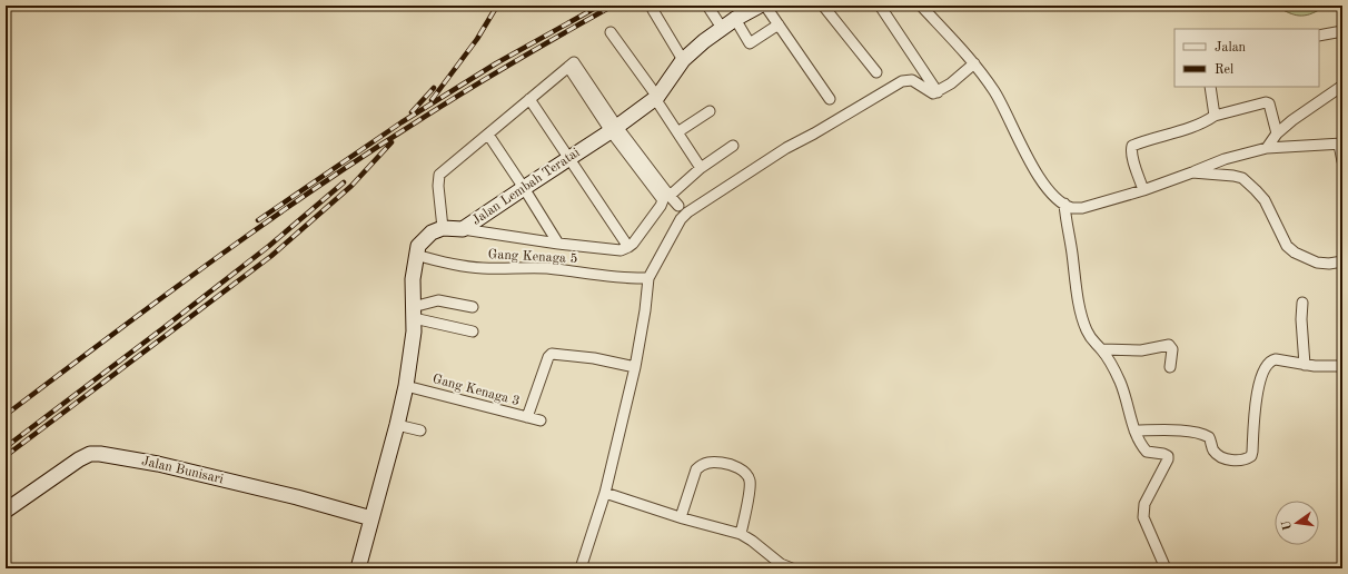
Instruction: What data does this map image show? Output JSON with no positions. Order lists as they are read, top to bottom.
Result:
{
  "streets": {
    "main road": ["Jalan Lembah Teratai", "Jalan Bunisari"],
    "street": ["Gang Kenaga 5", "Gang Kenaga 3"]
  },
  "legend": ["Jalan", "Rel"],
  "north": "left"
}
